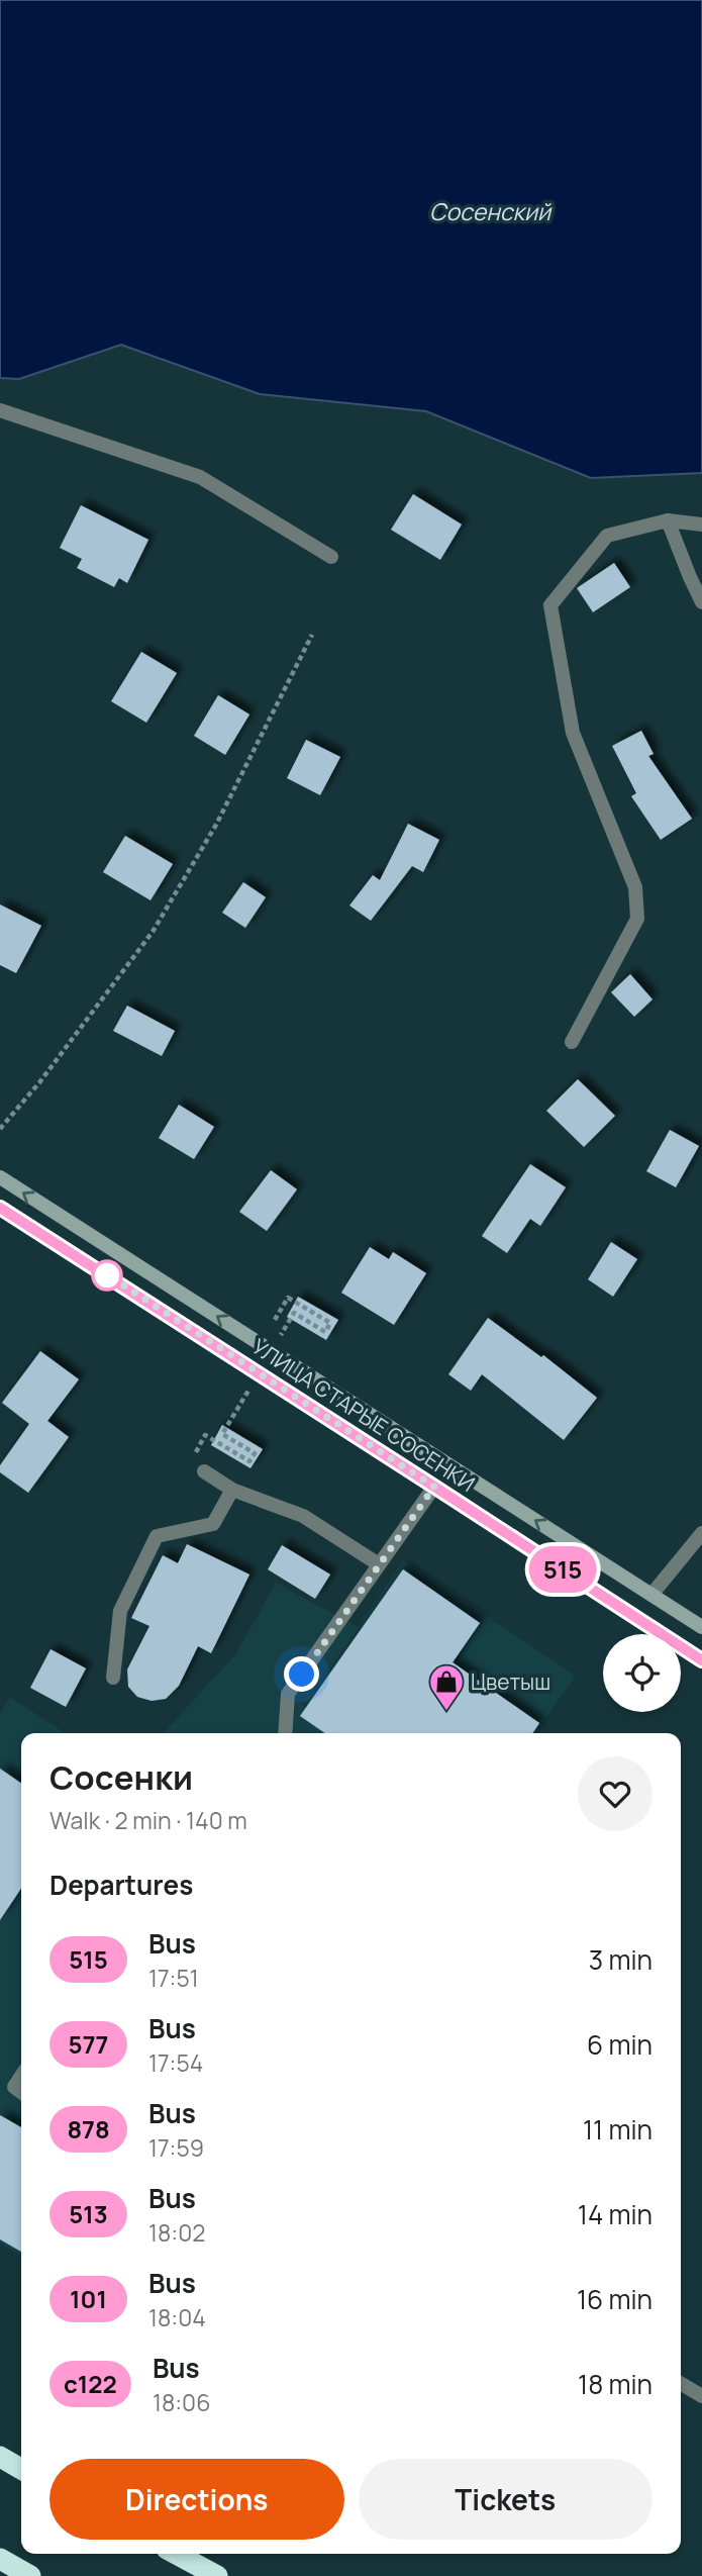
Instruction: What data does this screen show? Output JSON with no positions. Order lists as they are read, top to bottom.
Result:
{
  "streets": {
    "main road": ["УЛИЦА СТАРЫЕ СОСЕНКИ"]
  },
  "water": ["Сосенский"],
  "places": {
    "shop": ["Цветыш"]
  },
  "lines": ["bus line 515"],
  "page": {
    "on_map": "515",
    "heading": [
      ["Сосенки", "Walk · 2 min · 140 m"],
      "Departures"
    ],
    "list": [
      {
        "mark": "515",
        "name": "Bus",
        "note": "17:51",
        "value": "3 min"
      },
      {
        "mark": "577",
        "name": "Bus",
        "note": "17:54",
        "value": "6 min"
      },
      {
        "mark": "878",
        "name": "Bus",
        "note": "17:59",
        "value": "11 min"
      },
      {
        "mark": "513",
        "name": "Bus",
        "note": "18:02",
        "value": "14 min"
      },
      {
        "mark": "101",
        "name": "Bus",
        "note": "18:04",
        "value": "16 min"
      },
      {
        "mark": "с122",
        "name": "Bus",
        "note": "18:06",
        "value": "18 min"
      }
    ],
    "buttons": ["Directions", "Tickets"]
  }
}
